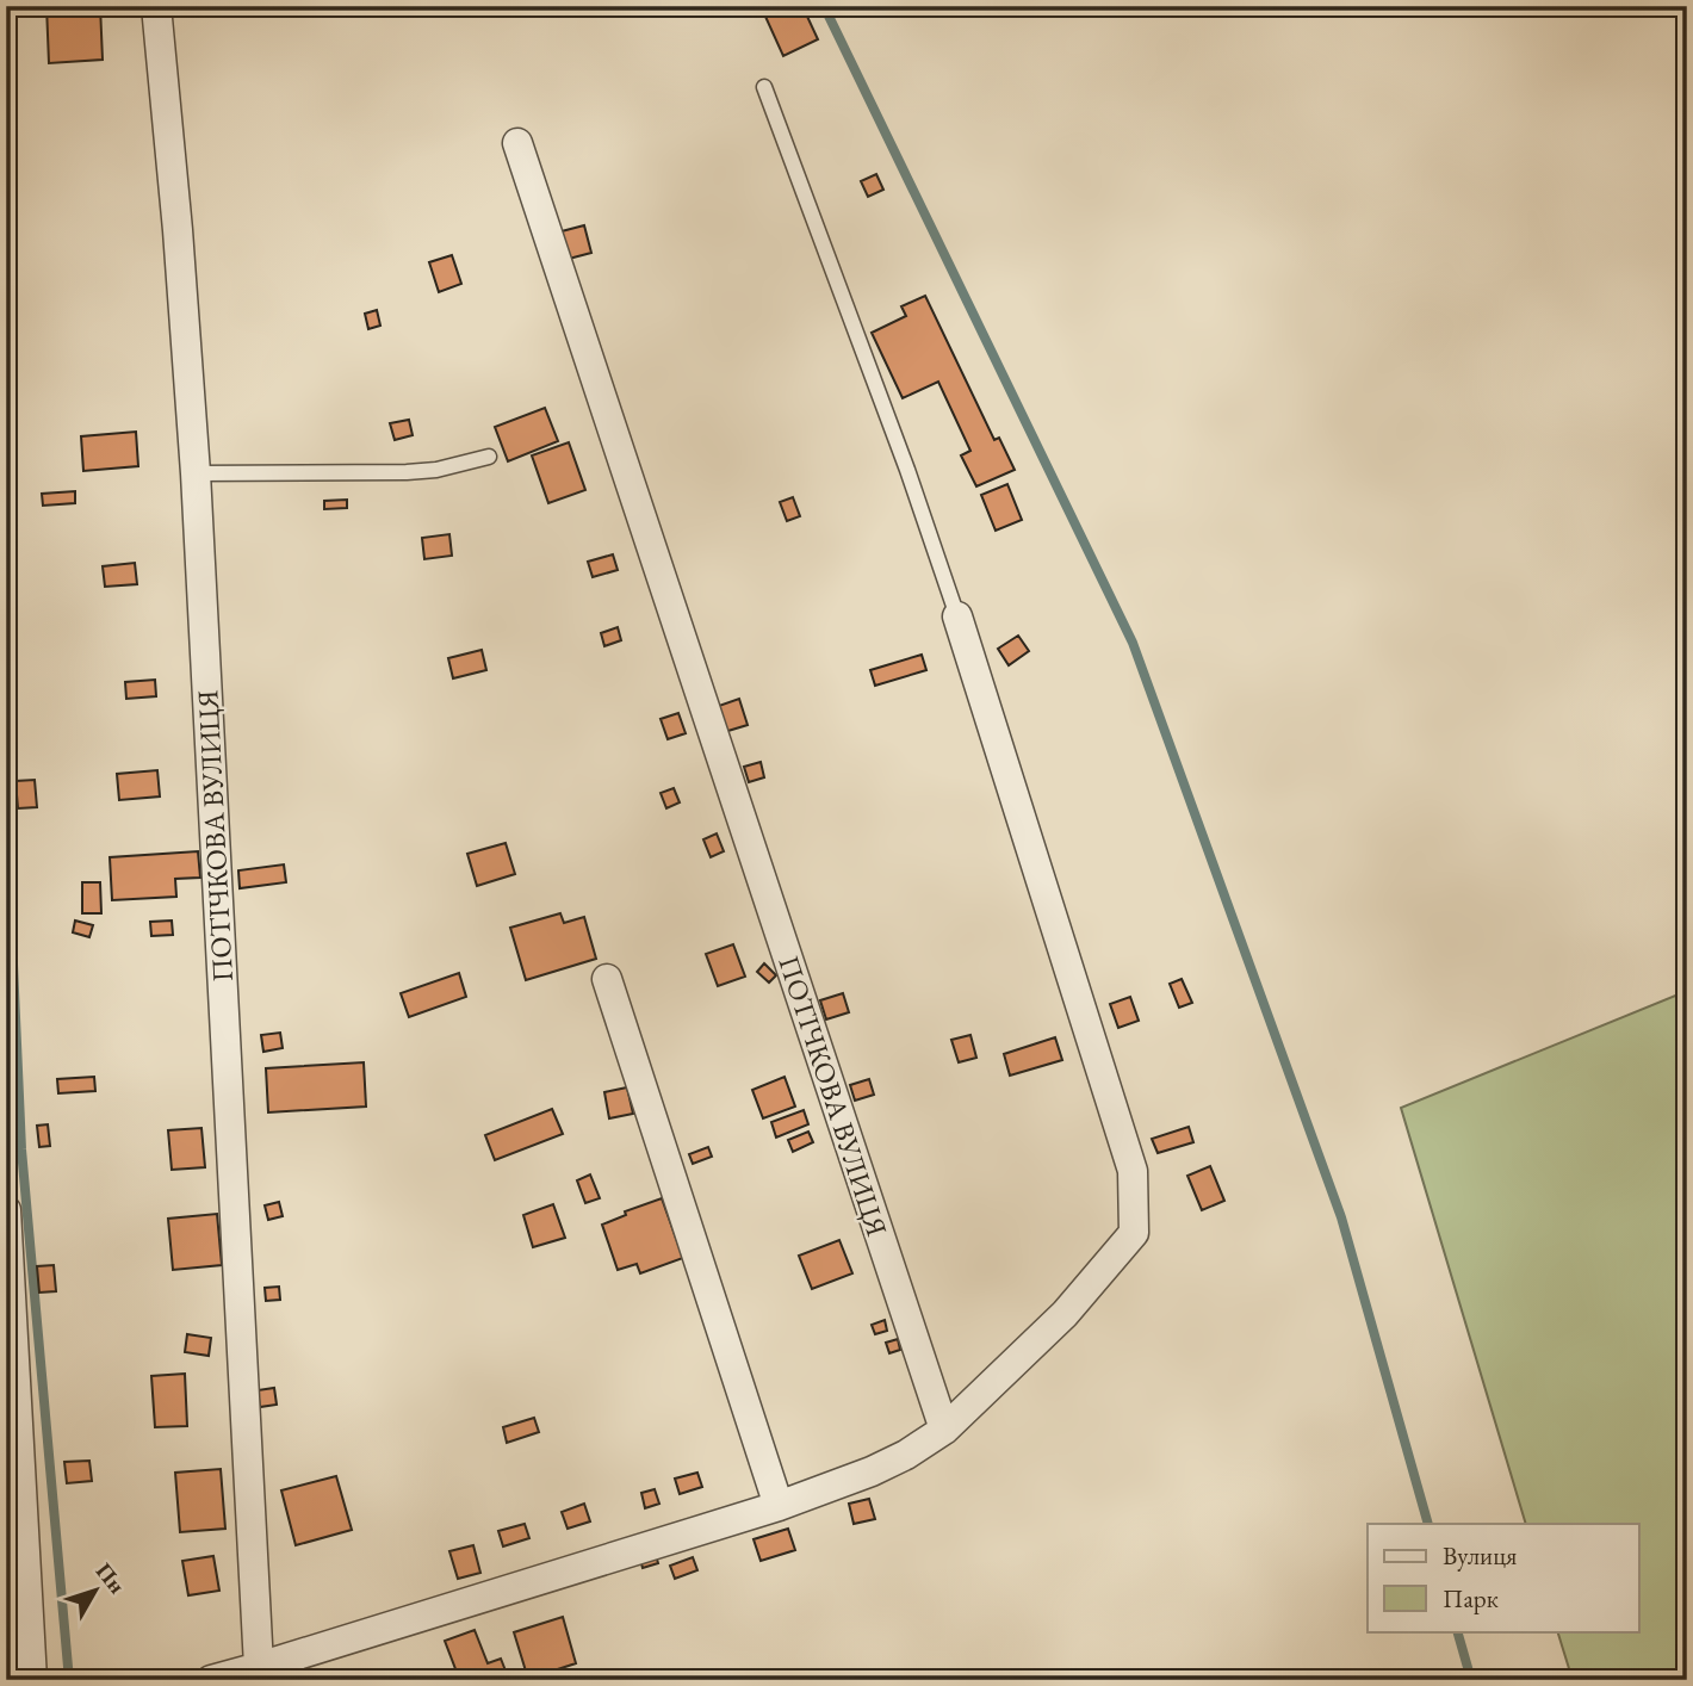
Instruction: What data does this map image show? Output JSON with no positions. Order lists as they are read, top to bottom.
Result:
{
  "streets": {
    "street": ["ПОТІЧКОВА ВУЛИЦЯ"]
  },
  "legend": ["Вулиця", "Парк"],
  "north": "top right"
}
